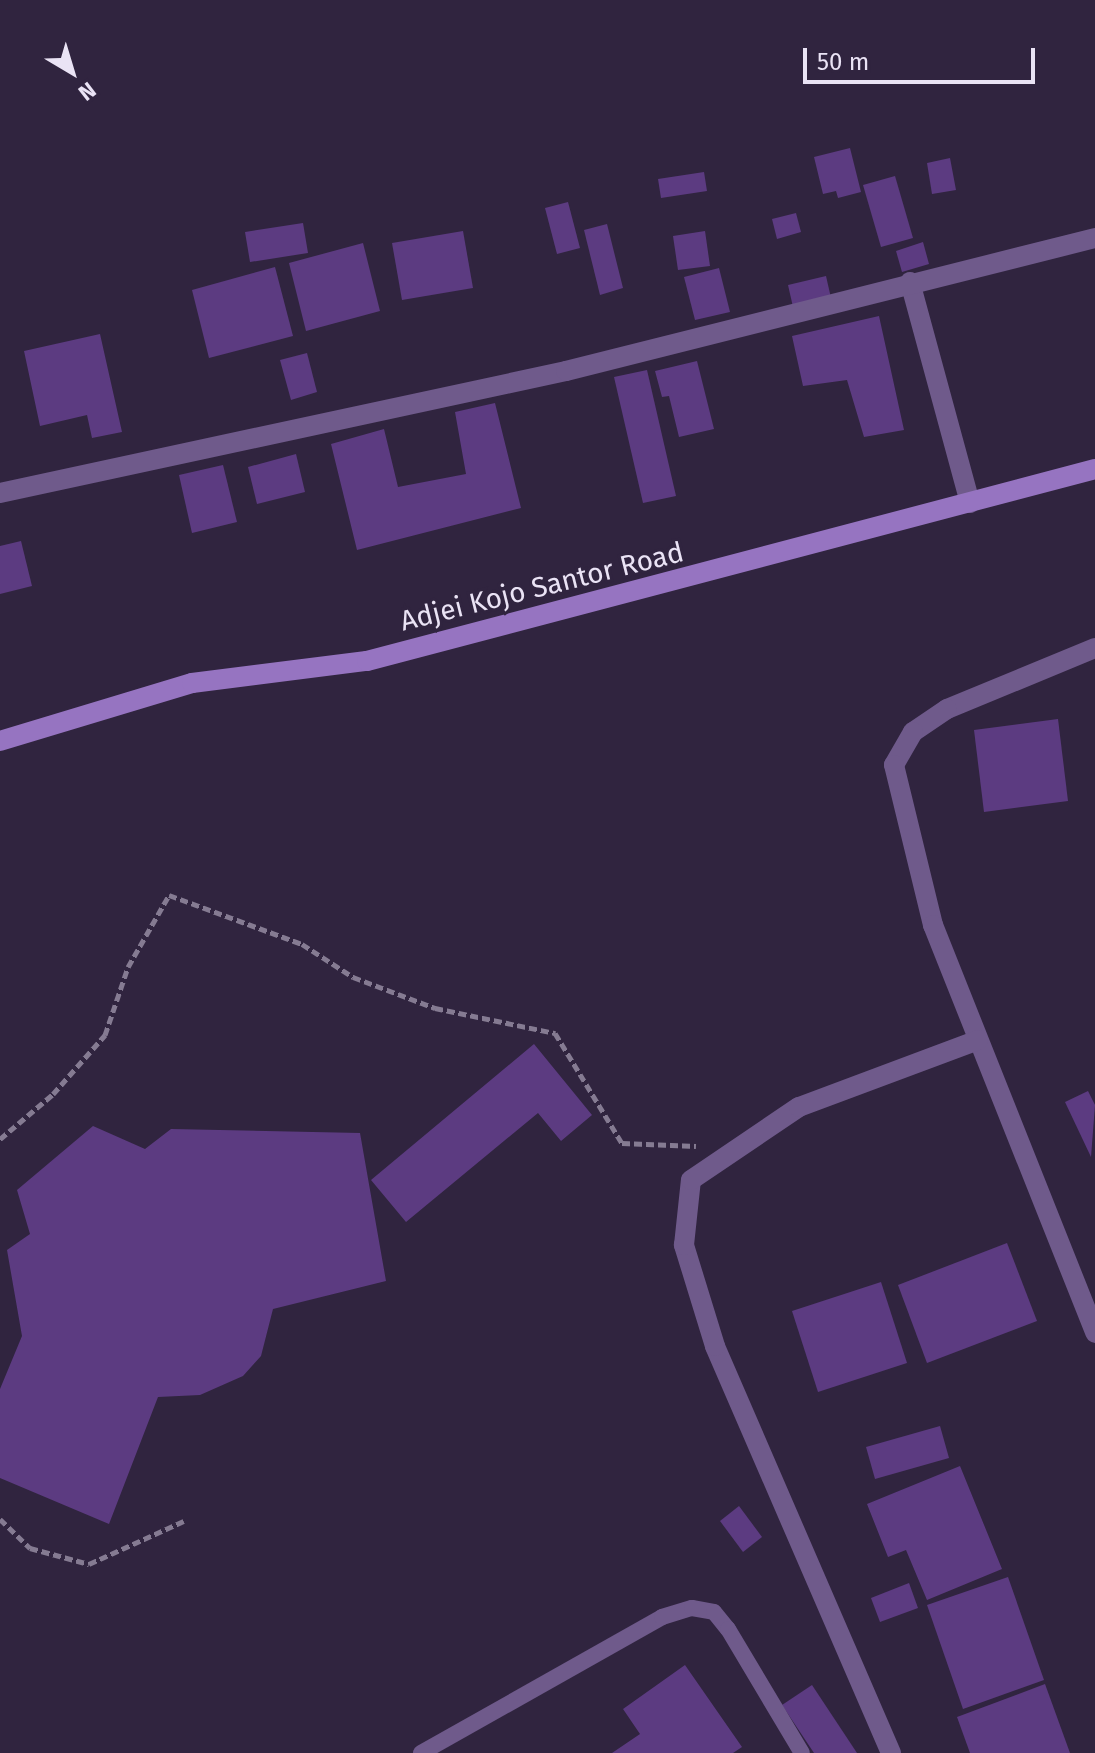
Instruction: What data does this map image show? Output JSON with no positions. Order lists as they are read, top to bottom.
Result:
{
  "streets": {
    "street": ["Adjei Kojo Santor Road"]
  },
  "scale_bar": "50 m",
  "north": "bottom right"
}
